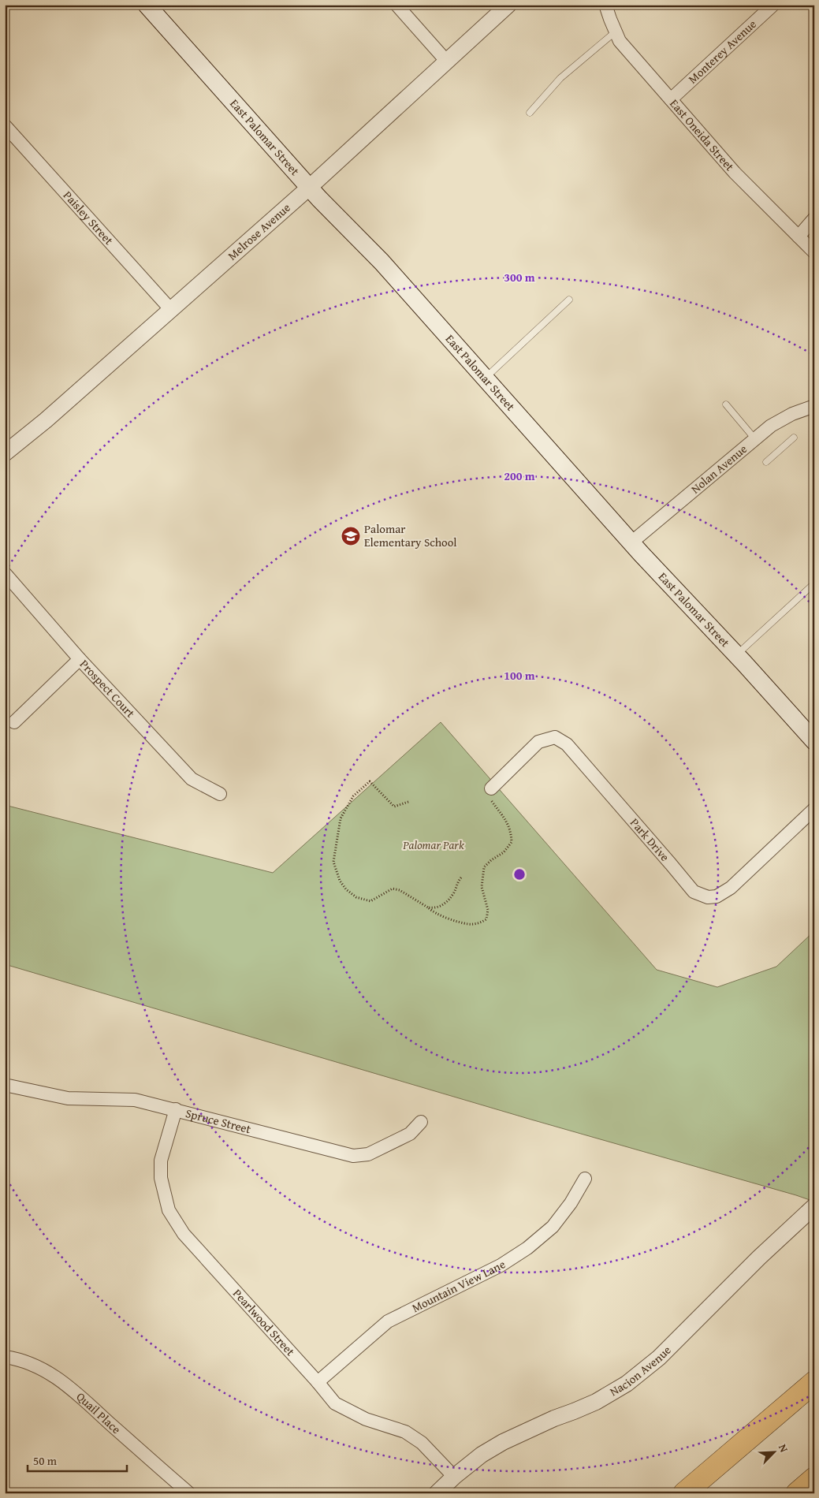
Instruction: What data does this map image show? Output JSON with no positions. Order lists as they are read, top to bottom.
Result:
{
  "streets": {
    "main road": ["East Palomar Street"],
    "street": [
      "Monterey Avenue",
      "East Oneida Street",
      "Paisley Street",
      "Melrose Avenue",
      "Nolan Avenue",
      "Prospect Court",
      "Park Drive",
      "Spruce Street",
      "Mountain View Lane",
      "Pearlwood Street",
      "Nacion Avenue",
      "Quail Place"
    ]
  },
  "crossings": [
    ["Monterey Avenue", "East Oneida Street"],
    ["East Palomar Street", "Melrose Avenue"],
    ["East Palomar Street", "Nolan Avenue"],
    ["Paisley Street", "Melrose Avenue"],
    ["Spruce Street", "Pearlwood Street"],
    ["Mountain View Lane", "Pearlwood Street"],
    ["Pearlwood Street", "Nacion Avenue"]
  ],
  "parks": ["Palomar Park"],
  "places": {
    "school or university": ["Palomar Elementary School"]
  },
  "scale_bar": "50 m",
  "north": "top right",
  "rings": ["300 m", "200 m", "100 m"]
}
